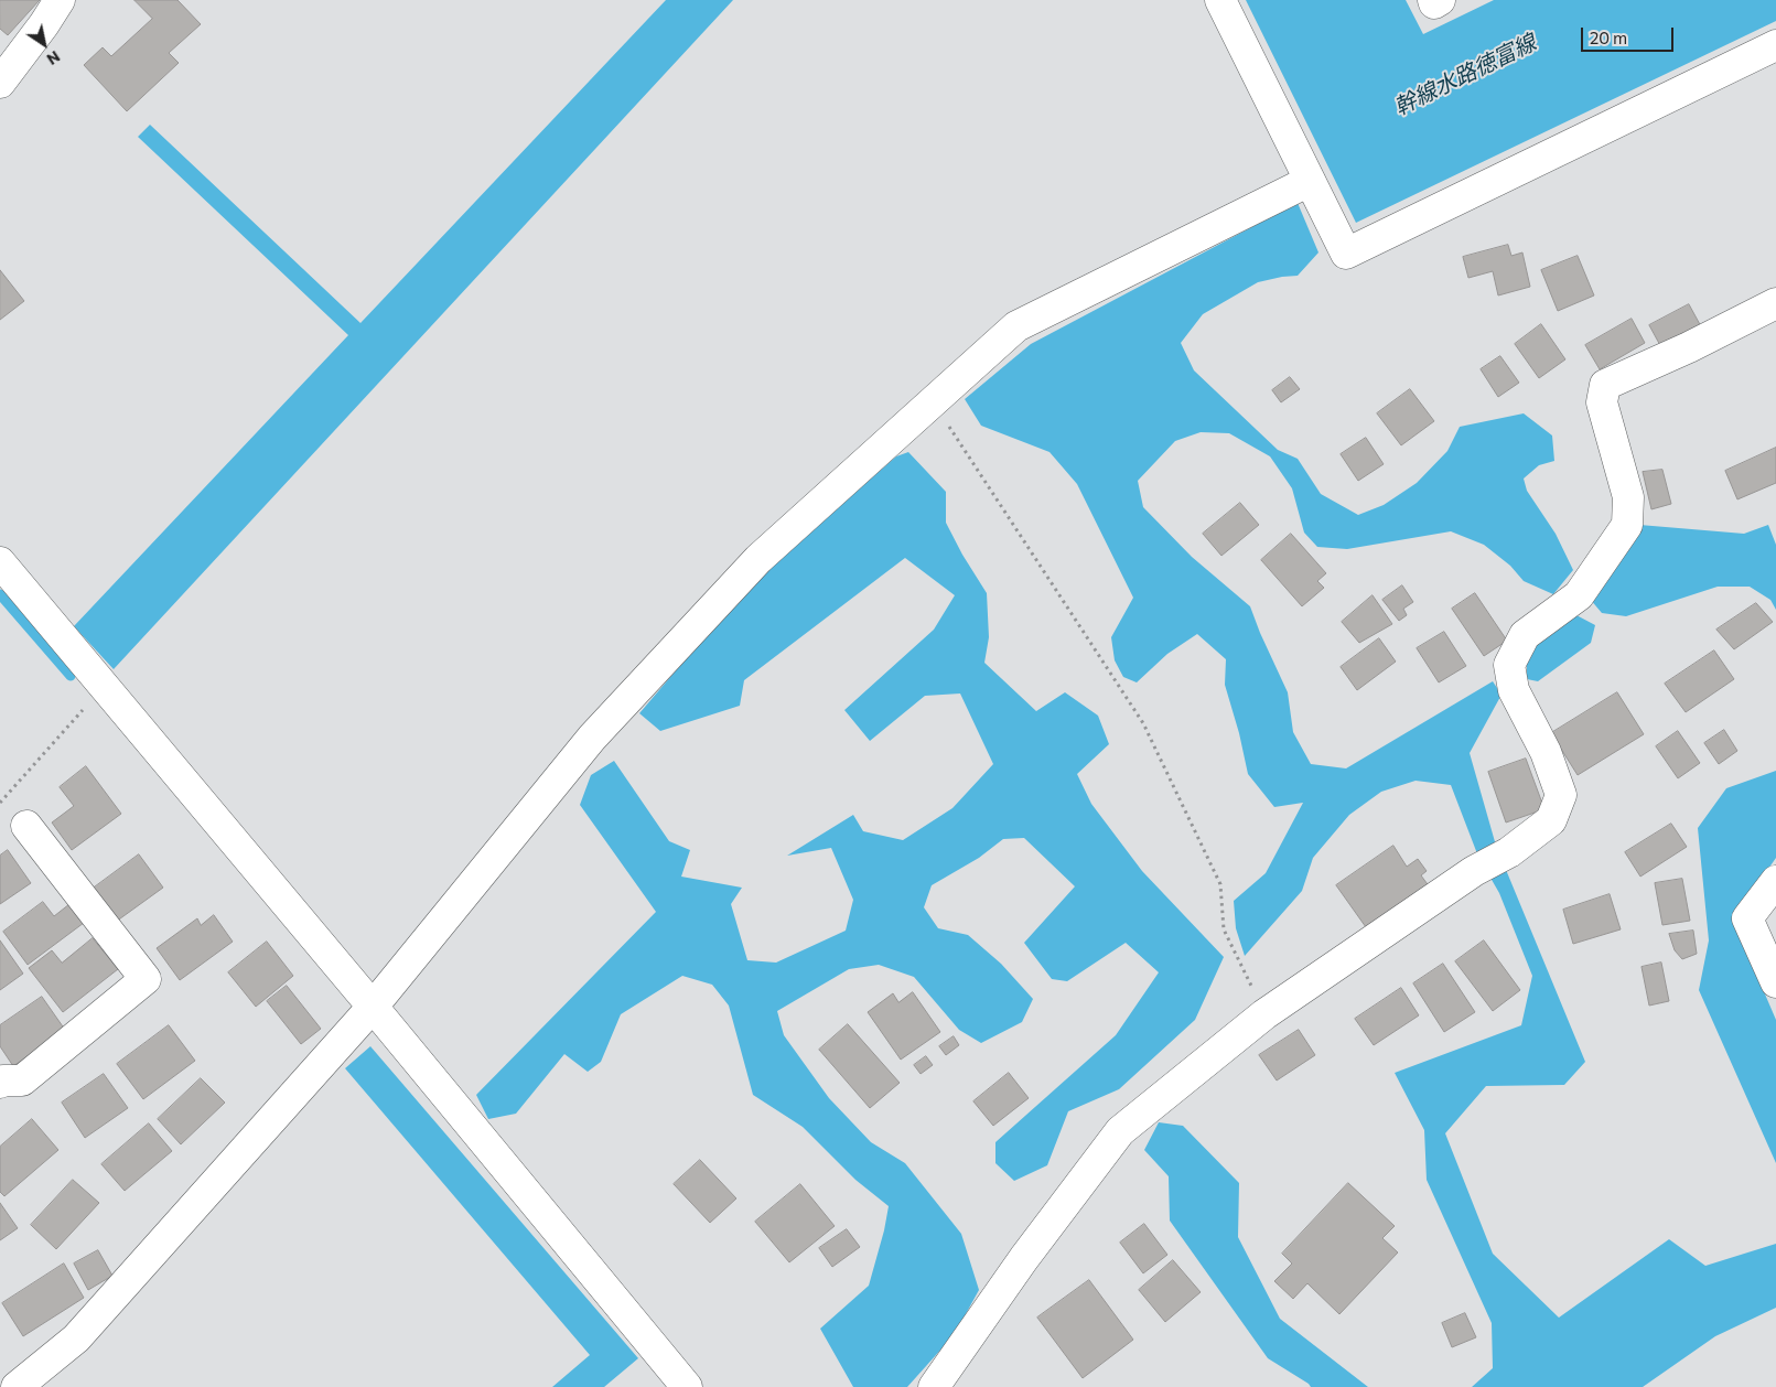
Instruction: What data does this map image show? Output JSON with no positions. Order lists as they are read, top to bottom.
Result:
{
  "water": ["幹線水路徳富線"],
  "scale_bar": "20 m",
  "north": "bottom right"
}
